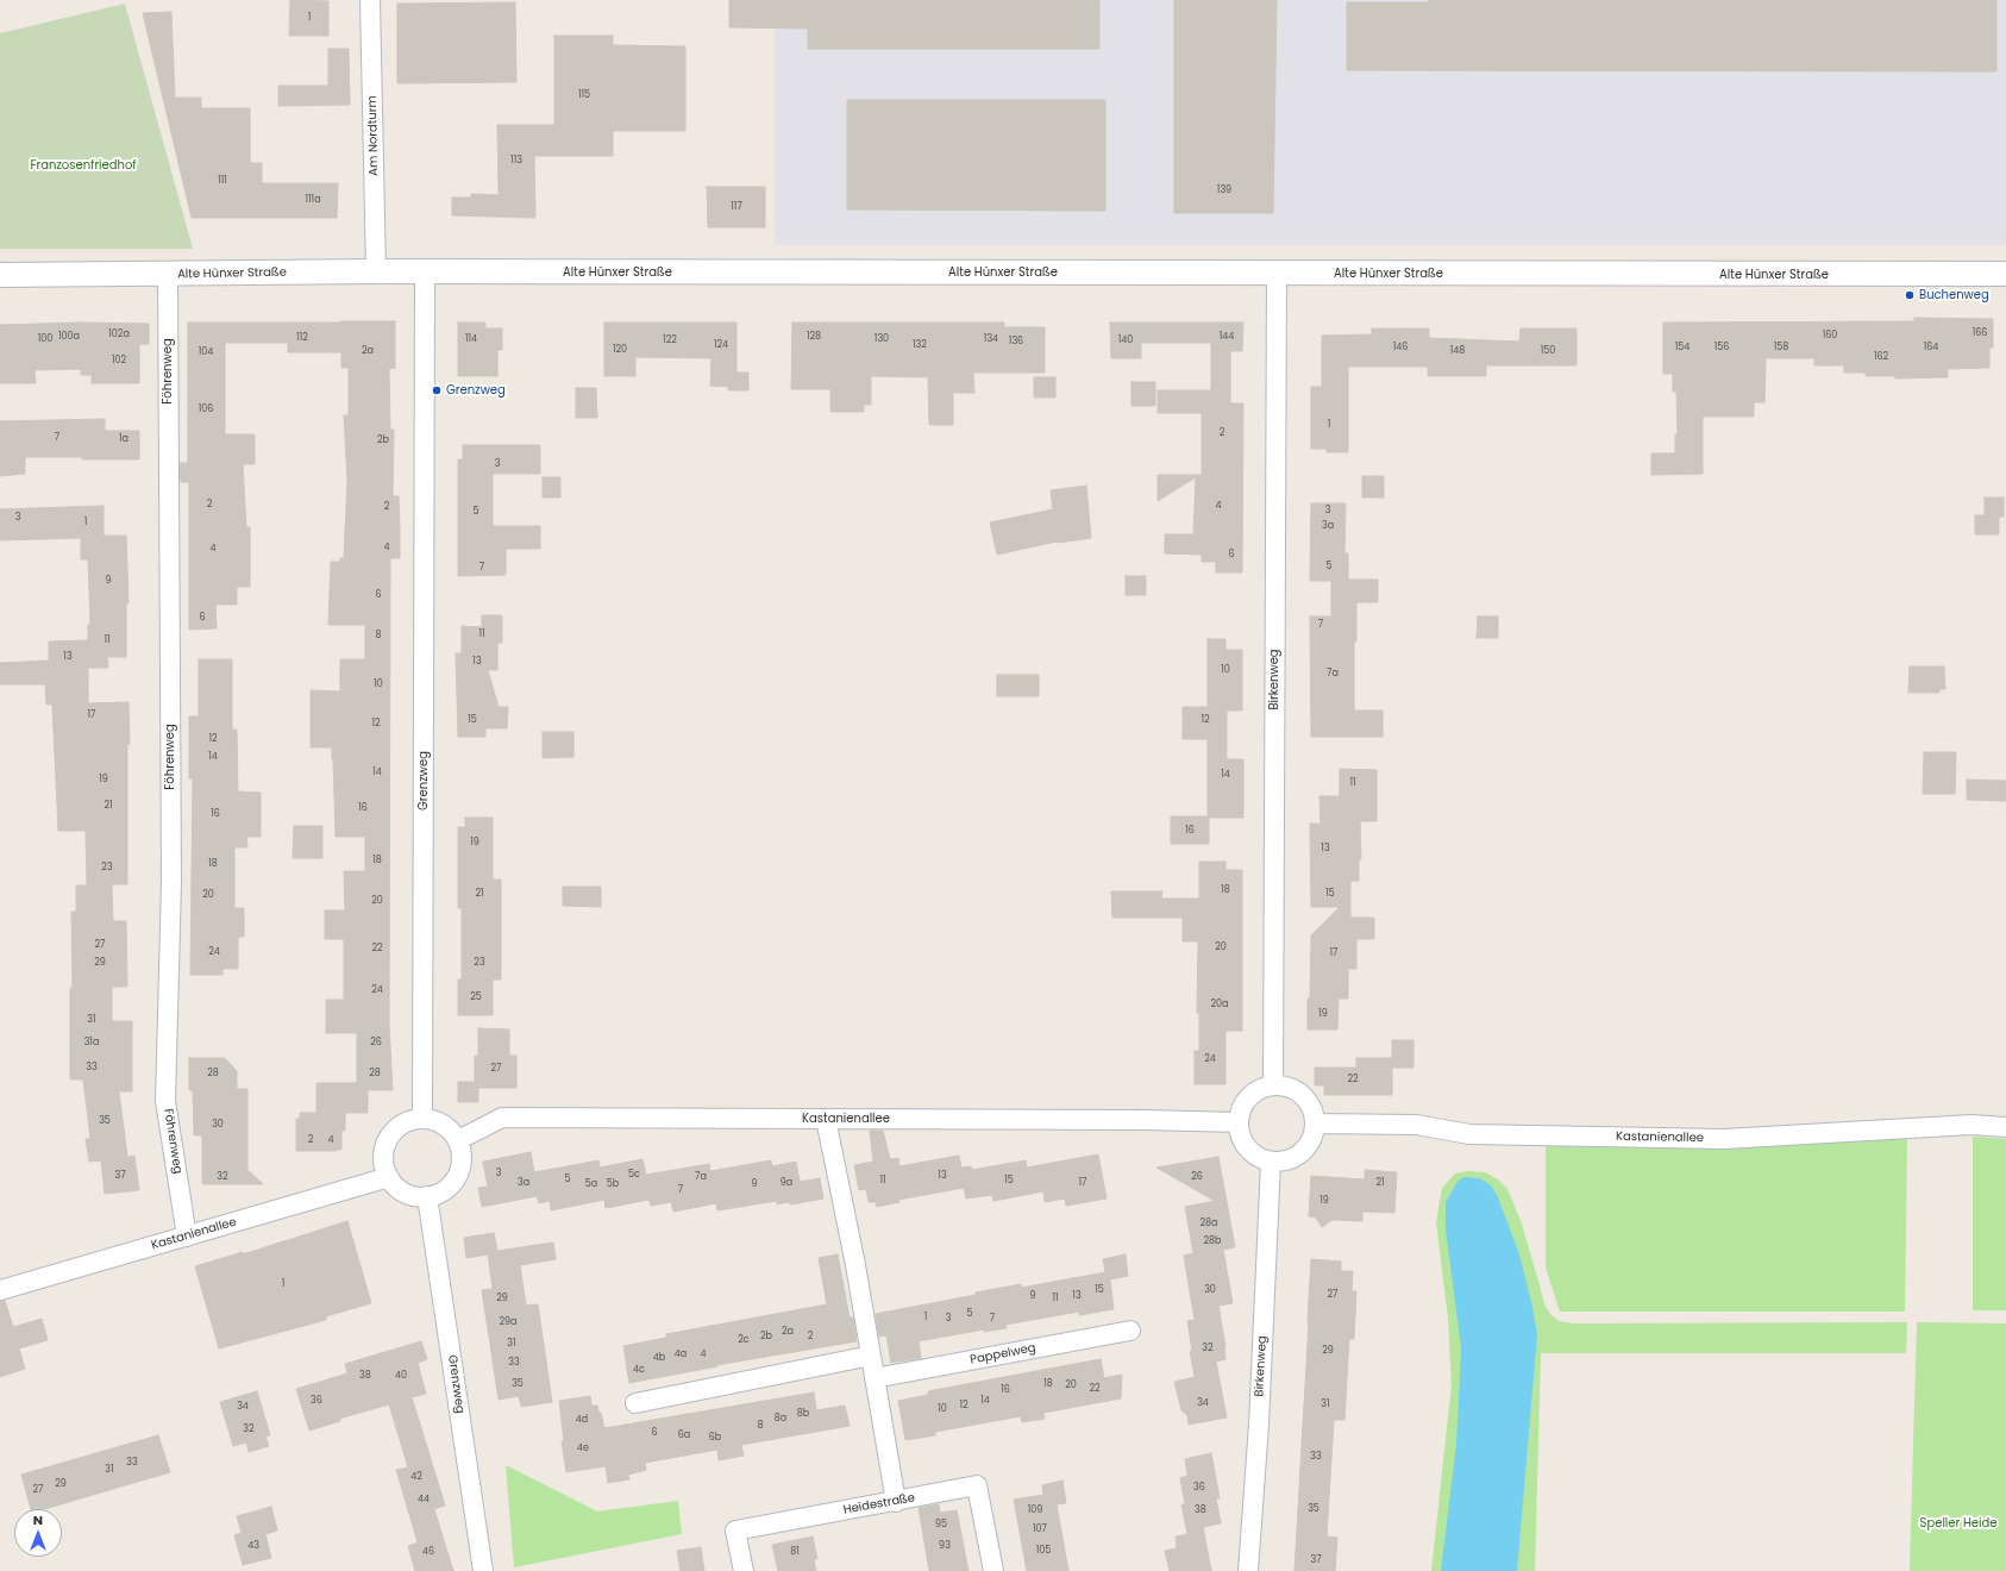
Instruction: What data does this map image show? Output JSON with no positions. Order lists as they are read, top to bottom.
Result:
{
  "streets": {
    "street": [
      "Am Nordturm",
      "Alte Hünxer Straße",
      "Föhrenweg",
      "Birkenweg",
      "Grenzweg",
      "Kastanienallee",
      "Pappelweg",
      "Heidestraße"
    ]
  },
  "crossings": [
    ["Am Nordturm", "Alte Hünxer Straße"],
    ["Alte Hünxer Straße", "Föhrenweg"],
    ["Alte Hünxer Straße", "Birkenweg"],
    ["Alte Hünxer Straße", "Grenzweg"],
    ["Föhrenweg", "Kastanienallee"],
    ["Birkenweg", "Kastanienallee"],
    ["Grenzweg", "Kastanienallee"]
  ],
  "parks": ["Franzosenfriedhof", "Speller Heide"],
  "places": ["Buchenweg", "Grenzweg"],
  "house_numbers": [
    "1",
    "115",
    "113",
    "111",
    "139",
    "111a",
    "117",
    "166",
    "102a",
    "160",
    "100a",
    "128",
    "144",
    "112",
    "100",
    "114",
    "130",
    "134",
    "122",
    "140",
    "136",
    "124",
    "132",
    "146",
    "154",
    "156",
    "158",
    "164",
    "120",
    "2a",
    "148",
    "150",
    "104",
    "162",
    "102",
    "106",
    "1",
    "2",
    "7",
    "1a",
    "2b",
    "3",
    "2",
    "4",
    "2",
    "3",
    "5",
    "3",
    "1",
    "3a",
    "4",
    "4",
    "6",
    "5",
    "7",
    "9",
    "6",
    "6",
    "7",
    "11",
    "8",
    "11",
    "13",
    "13",
    "10",
    "7a",
    "10",
    "17",
    "15",
    "12",
    "12",
    "12",
    "14",
    "14",
    "14",
    "19",
    "11",
    "21",
    "16",
    "16",
    "16",
    "19",
    "13",
    "18",
    "18",
    "23",
    "18",
    "21",
    "15",
    "20",
    "20",
    "27",
    "20",
    "22",
    "24",
    "17",
    "29",
    "23",
    "24",
    "25",
    "20a",
    "19",
    "31",
    "31a",
    "26",
    "24",
    "33",
    "27",
    "28",
    "28",
    "22",
    "35",
    "30",
    "2",
    "4",
    "3",
    "5c",
    "37",
    "13",
    "32",
    "7a",
    "26",
    "5",
    "11",
    "15",
    "3a",
    "9a",
    "17",
    "21",
    "5a",
    "5b",
    "9",
    "7",
    "19",
    "28a",
    "28b",
    "1",
    "15",
    "30",
    "27",
    "9",
    "13",
    "29",
    "11",
    "5",
    "1",
    "3",
    "7",
    "29a",
    "2a",
    "2b",
    "2",
    "2c",
    "31",
    "32",
    "29",
    "4a",
    "4",
    "4b",
    "33",
    "4c",
    "38",
    "40",
    "35",
    "18",
    "20",
    "22",
    "16",
    "36",
    "14",
    "34",
    "31",
    "12",
    "34",
    "10",
    "8b",
    "8a",
    "4d",
    "8",
    "32",
    "6",
    "6a",
    "6b",
    "4e",
    "33",
    "33",
    "31",
    "42",
    "29",
    "36",
    "27",
    "44",
    "35",
    "109",
    "38",
    "95",
    "107",
    "43",
    "93",
    "105",
    "46",
    "81",
    "37"
  ],
  "north": "top"
}
